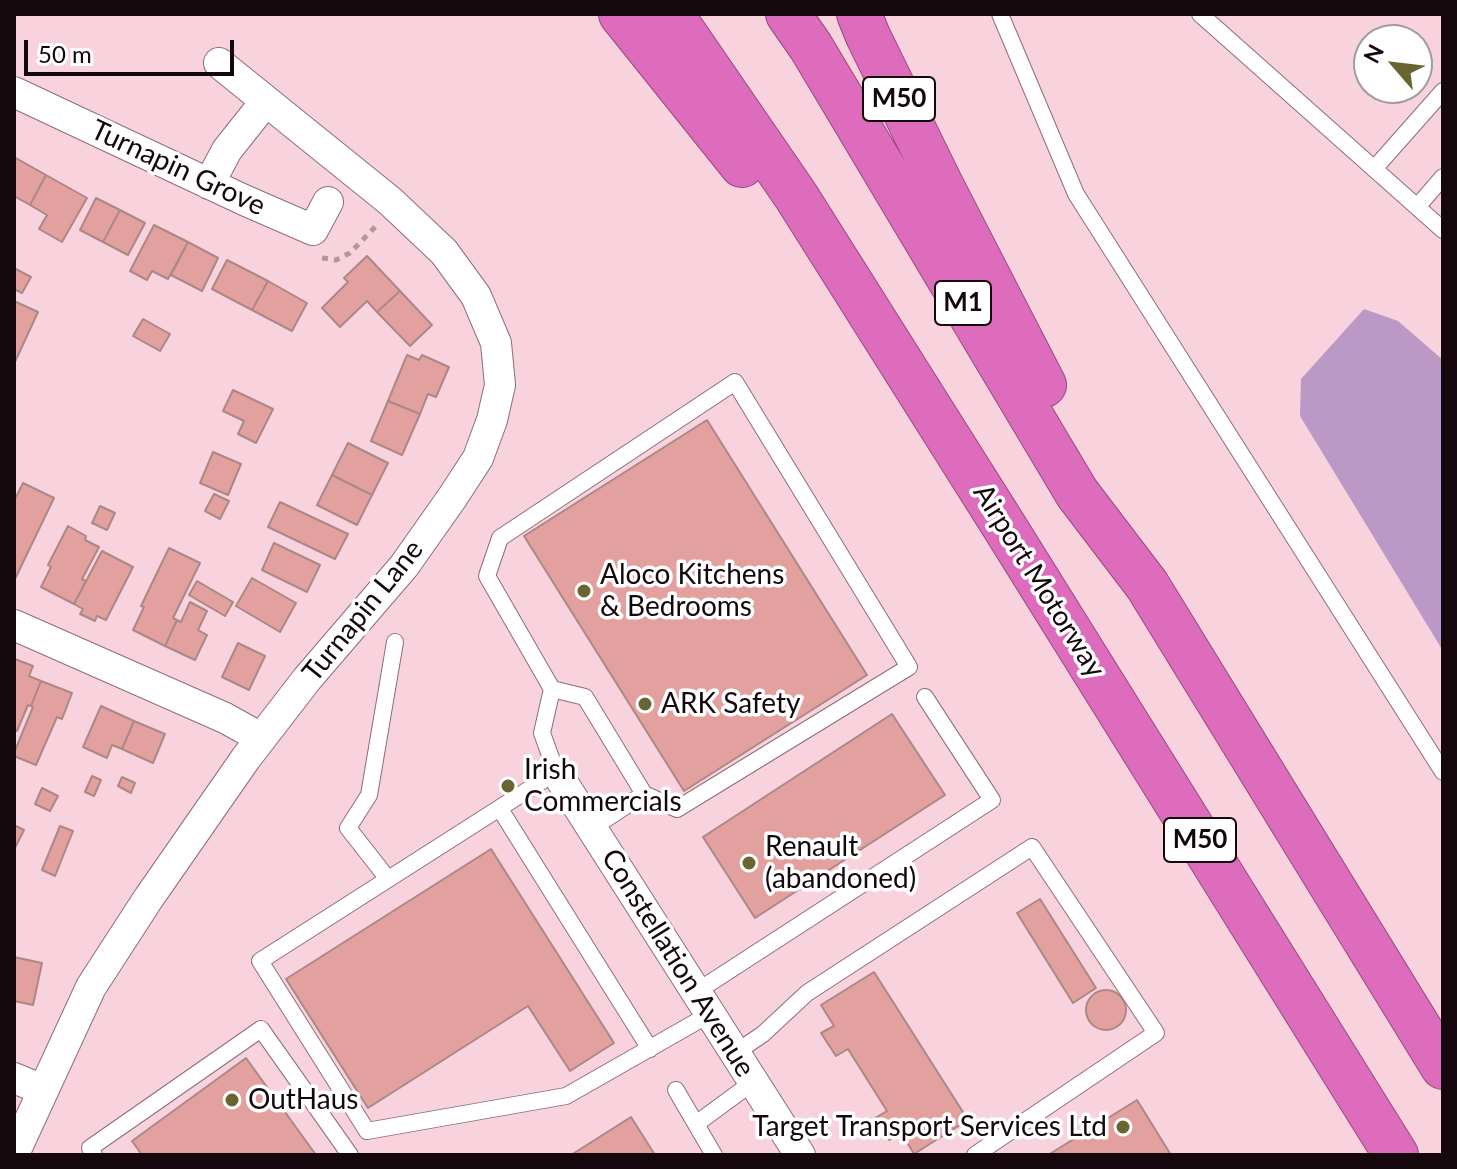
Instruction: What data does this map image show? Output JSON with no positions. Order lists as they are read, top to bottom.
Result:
{
  "streets": {
    "highway": ["M50", "M1", "Airport Motorway"],
    "street": ["Turnapin Grove", "Turnapin Lane", "Constellation Avenue"]
  },
  "crossings": [
    ["M50", "M1"],
    ["M50", "Airport Motorway"]
  ],
  "places": [
    "Aloco Kitchens & Bedrooms",
    "ARK Safety",
    "Irish Commercials",
    "Renault (abandoned)",
    "OutHaus",
    "Target Transport Services Ltd"
  ],
  "scale_bar": "50 m",
  "north": "top left"
}
